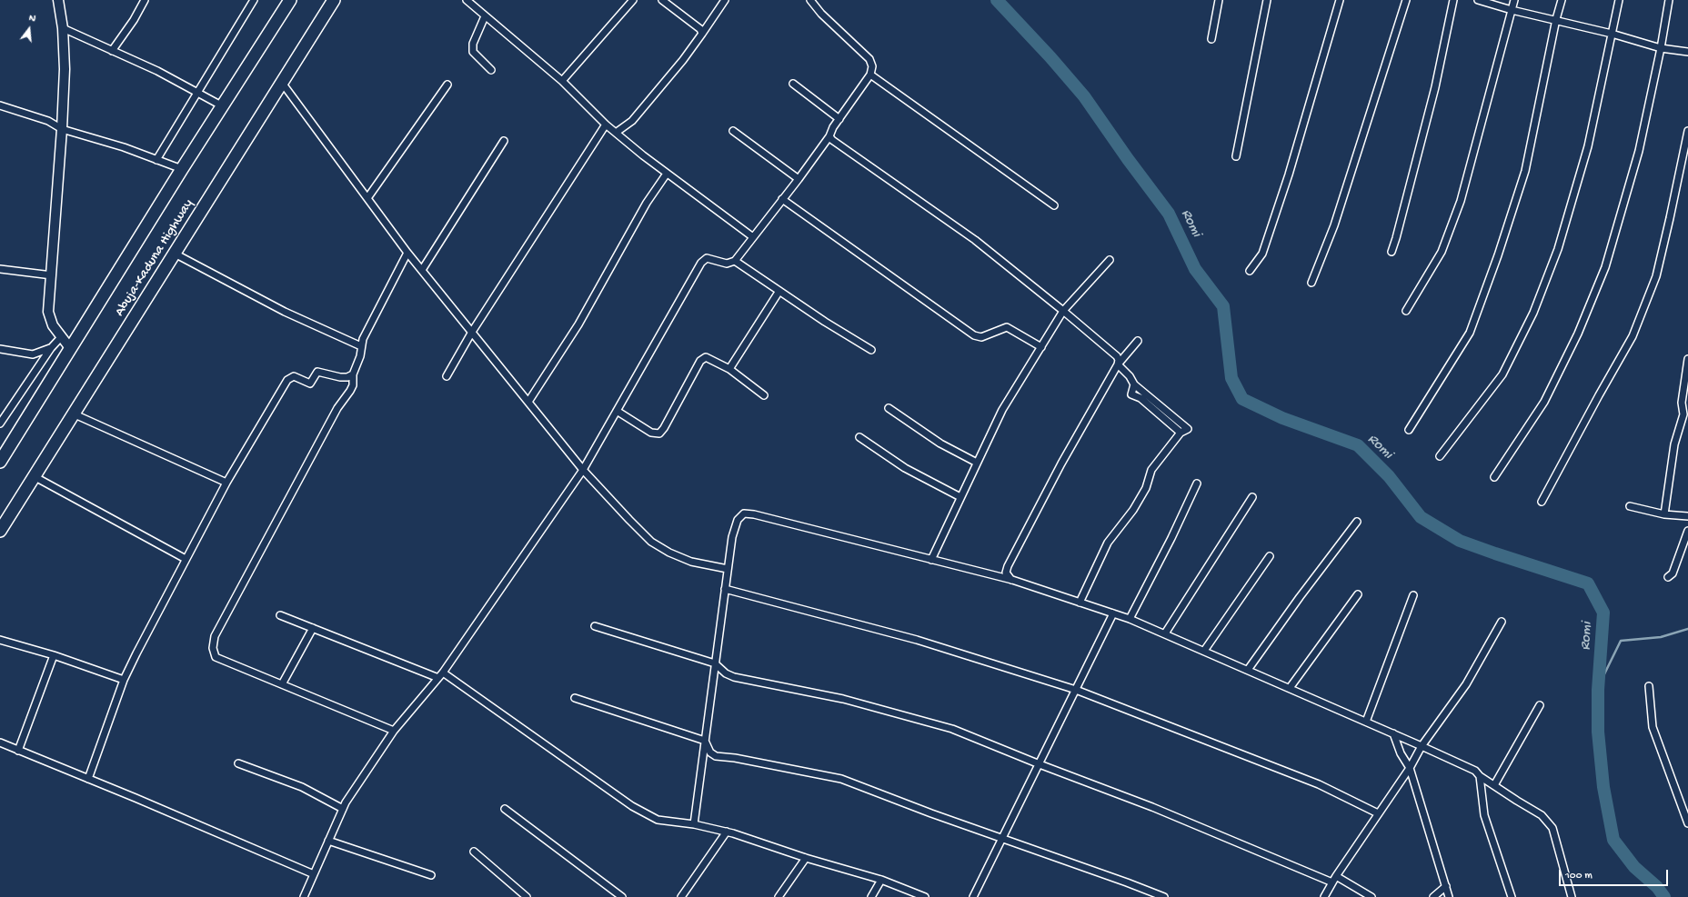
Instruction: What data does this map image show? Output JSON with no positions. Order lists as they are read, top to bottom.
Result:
{
  "streets": {
    "highway": ["Abuja-Kaduna Highway"]
  },
  "water": ["Romi"],
  "scale_bar": "100 m",
  "north": "top"
}
